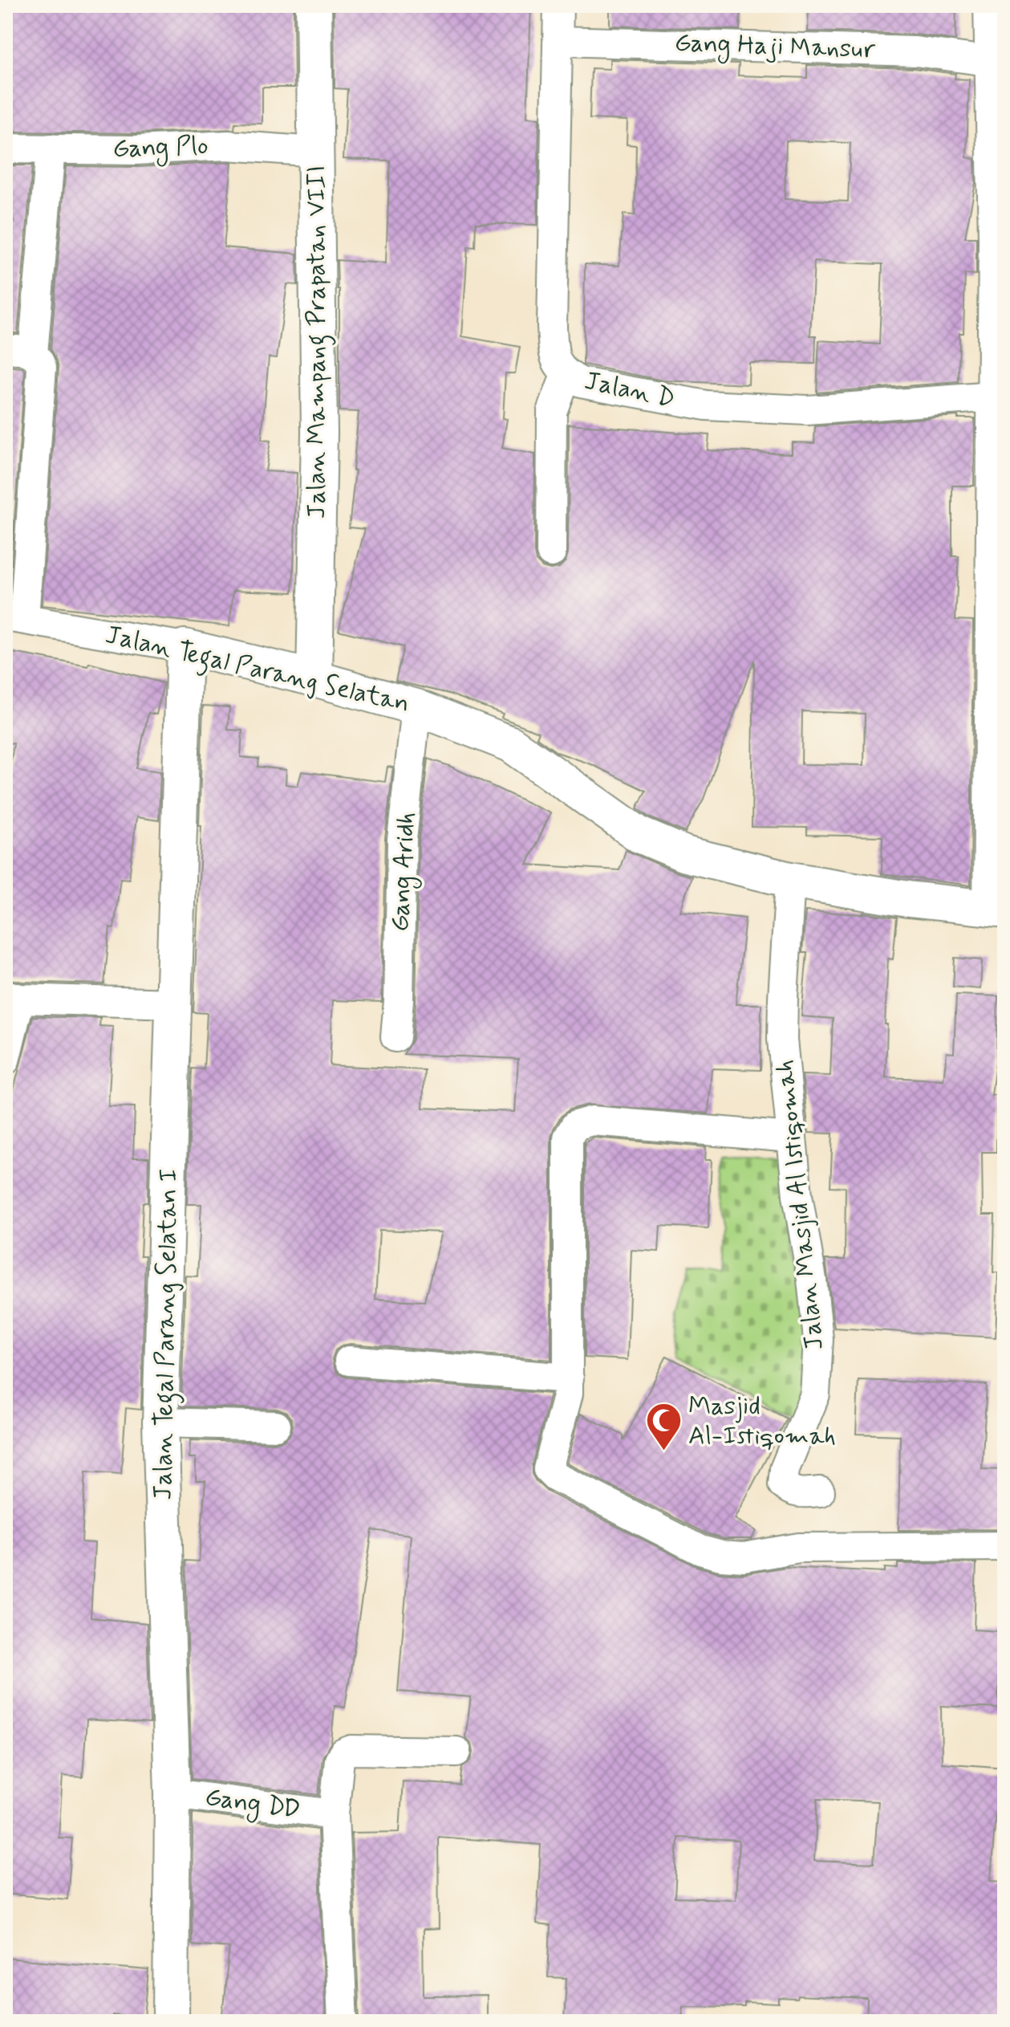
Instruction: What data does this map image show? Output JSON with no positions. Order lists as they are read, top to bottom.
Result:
{
  "streets": {
    "street": [
      "Gang Haji Mansur",
      "Gang Plo",
      "Jalan Mampang Prapatan VIII",
      "Jalan D",
      "Jalan Tegal Parang Selatan",
      "Gang Aridh",
      "Jalan Masjid Al Istiqomah",
      "Jalan Tegal Parang Selatan I",
      "Gang DD"
    ]
  },
  "crossings": [
    ["Gang Haji Mansur", "Jalan D"],
    ["Gang Plo", "Jalan Mampang Prapatan VIII"],
    ["Jalan Mampang Prapatan VIII", "Jalan Tegal Parang Selatan"],
    ["Jalan Tegal Parang Selatan", "Gang Aridh"],
    ["Jalan Tegal Parang Selatan", "Jalan Masjid Al Istiqomah"],
    ["Jalan Tegal Parang Selatan", "Jalan Tegal Parang Selatan I"],
    ["Jalan Tegal Parang Selatan I", "Gang DD"]
  ],
  "places": {
    "mosque": ["Masjid Al-Istiqomah"]
  }
}
